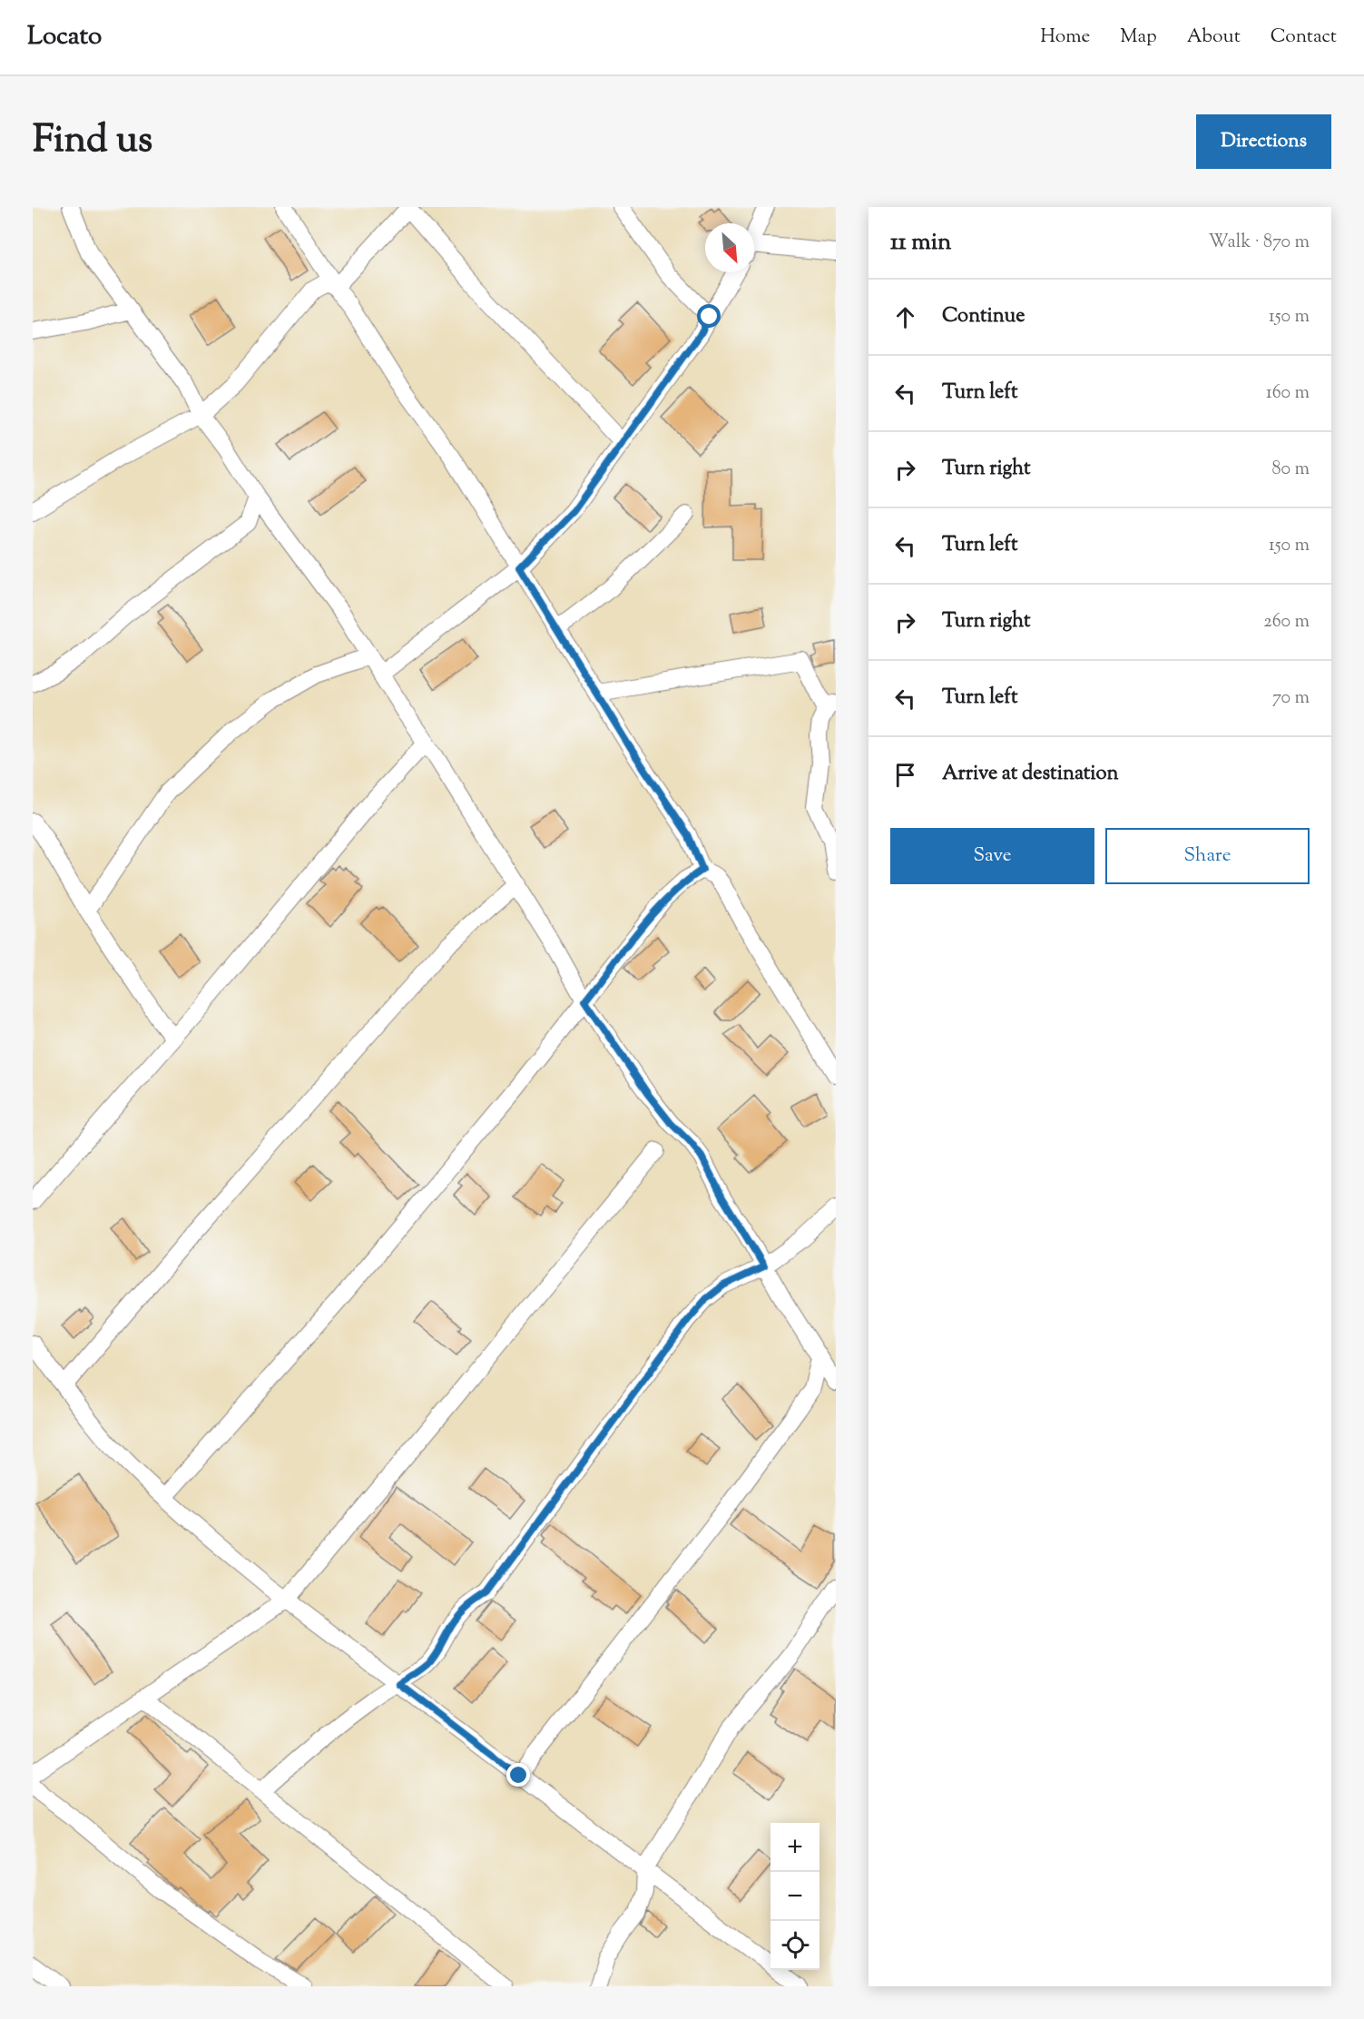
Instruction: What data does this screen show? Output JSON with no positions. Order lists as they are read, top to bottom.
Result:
{
  "north": "bottom right",
  "page": {
    "header": "Locato",
    "nav": [
      "Home",
      "Map",
      "About",
      "Contact"
    ],
    "title": "Find us",
    "buttons": [
      "Directions",
      ["Save", "Share"]
    ],
    "heading": ["11 min", "Walk · 870 m"],
    "list": [
      ["Continue", "150 m"],
      ["Turn left", "160 m"],
      ["Turn right", "80 m"],
      ["Turn left", "150 m"],
      ["Turn right", "260 m"],
      ["Turn left", "70 m"],
      "Arrive at destination"
    ],
    "map_buttons": ["+", "−"]
  }
}
